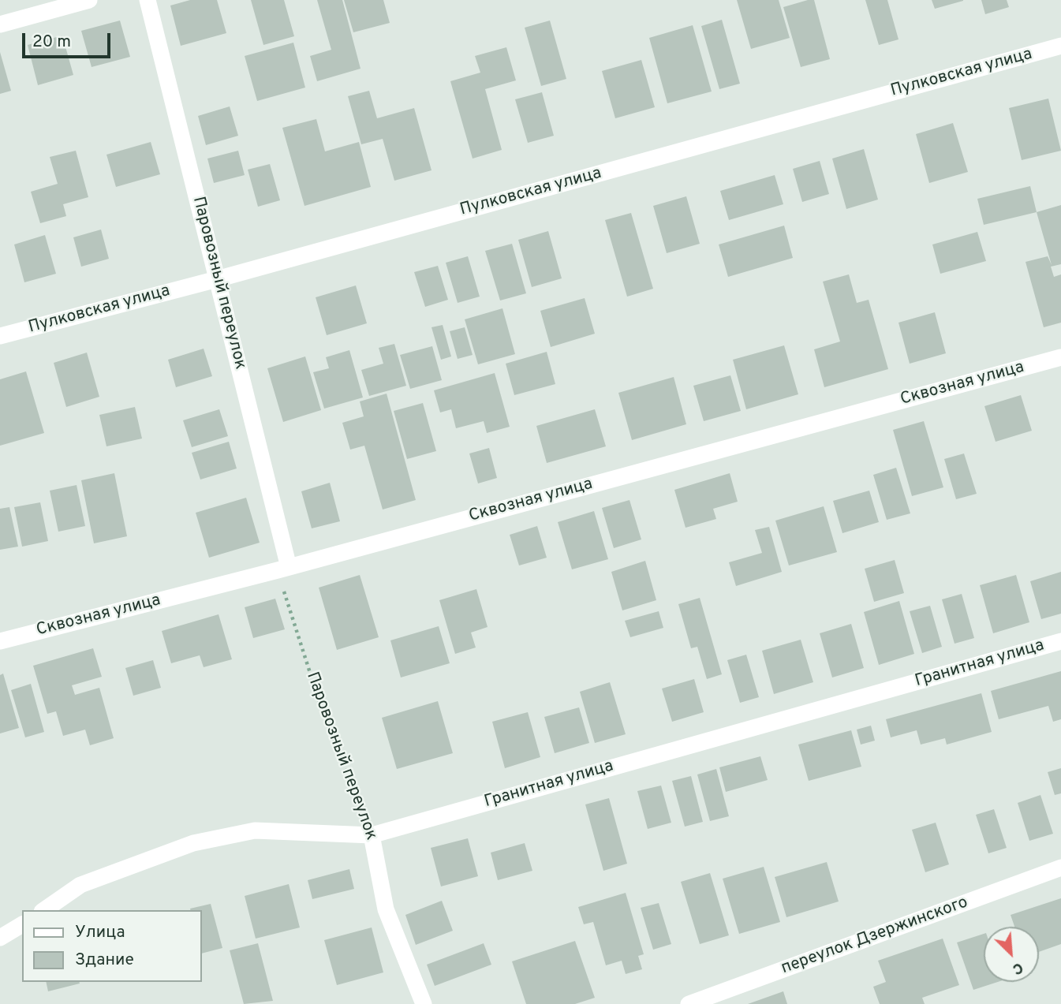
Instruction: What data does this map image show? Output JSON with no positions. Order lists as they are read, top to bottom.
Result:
{
  "streets": {
    "street": [
      "Пулковская улица",
      "Паровозный переулок",
      "Сквозная улица",
      "Гранитная улица",
      "переулок Дзержинского"
    ]
  },
  "crossings": [
    ["Пулковская улица", "Паровозный переулок"],
    ["Паровозный переулок", "Сквозная улица"],
    ["Паровозный переулок", "Гранитная улица"]
  ],
  "legend": ["Улица", "Здание"],
  "scale_bar": "20 m",
  "north": "bottom right"
}
